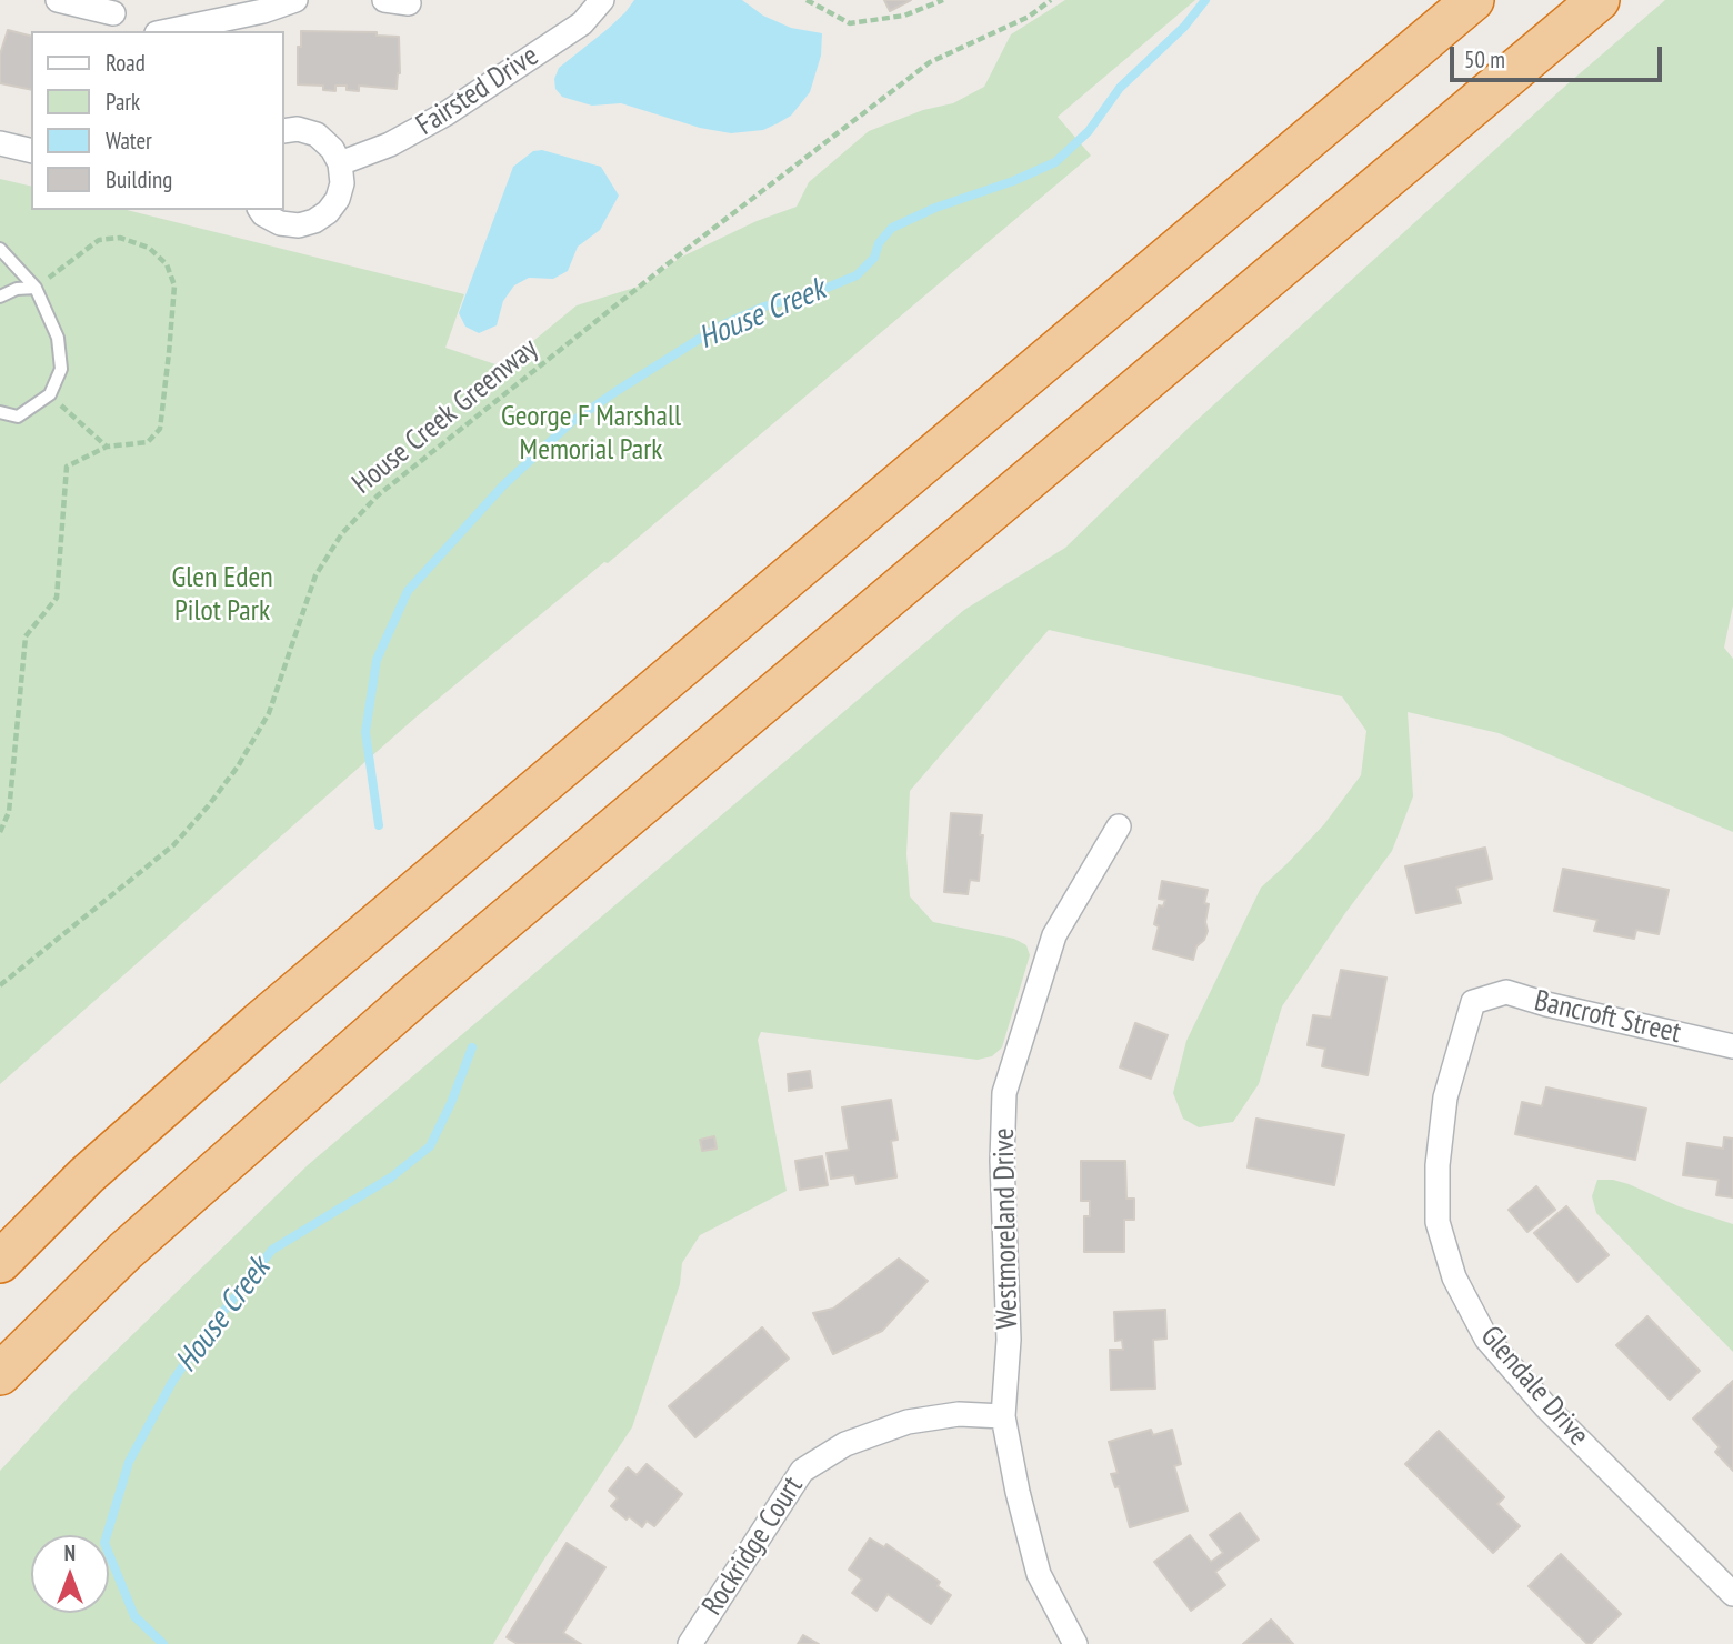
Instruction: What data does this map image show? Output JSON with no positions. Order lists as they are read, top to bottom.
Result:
{
  "streets": {
    "street": [
      "Fairsted Drive",
      "Bancroft Street",
      "Westmoreland Drive",
      "Glendale Drive",
      "Rockridge Court"
    ],
    "path": ["House Creek Greenway"]
  },
  "crossings": [
    ["Bancroft Street", "Glendale Drive"],
    ["Westmoreland Drive", "Rockridge Court"]
  ],
  "water": ["House Creek"],
  "parks": ["George F Marshall Memorial Park", "Glen Eden Pilot Park"],
  "legend": [
    "Road",
    "Park",
    "Water",
    "Building"
  ],
  "scale_bar": "50 m",
  "north": "top"
}
